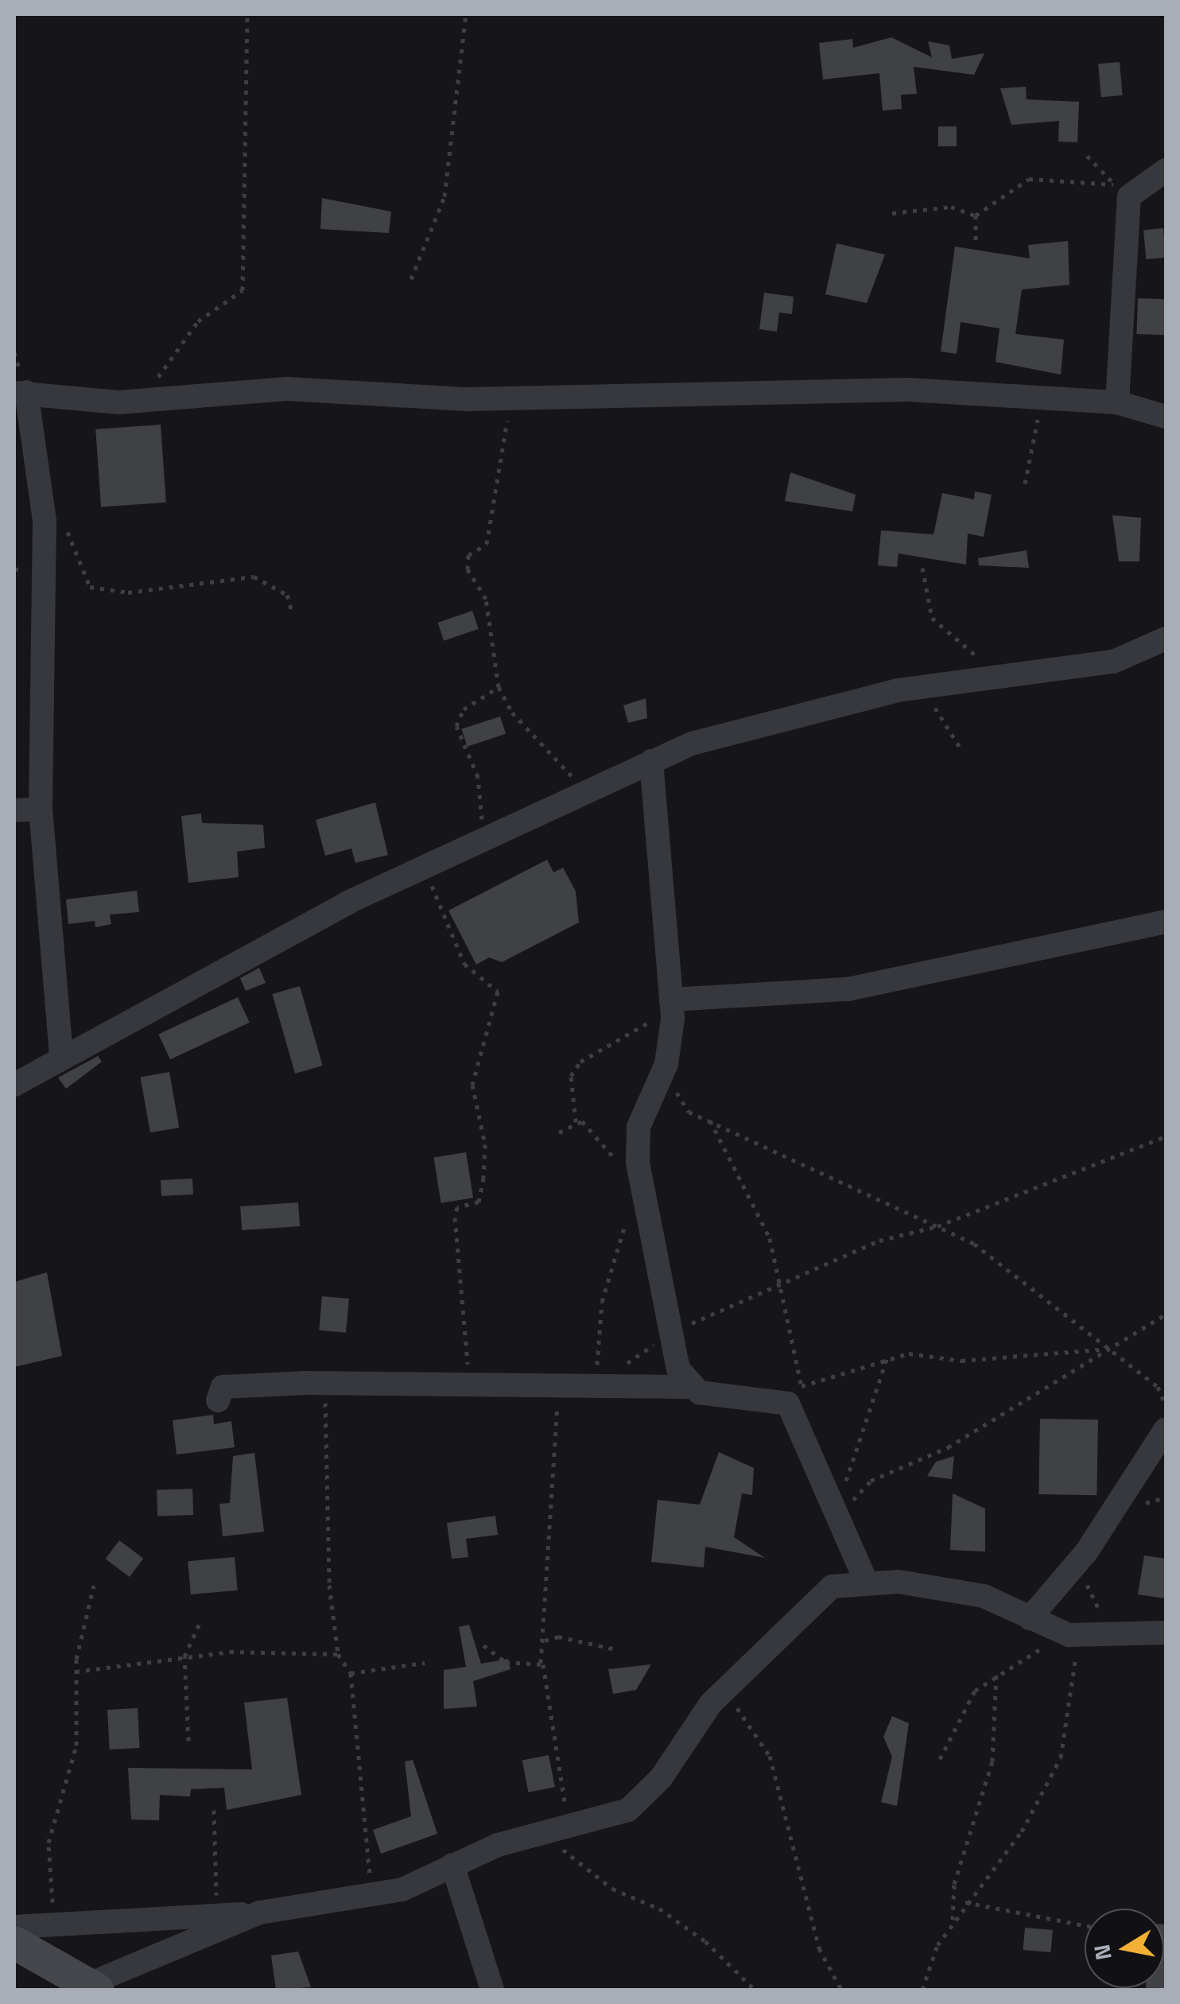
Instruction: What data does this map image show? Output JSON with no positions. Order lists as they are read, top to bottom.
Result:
{
  "north": "left"
}
